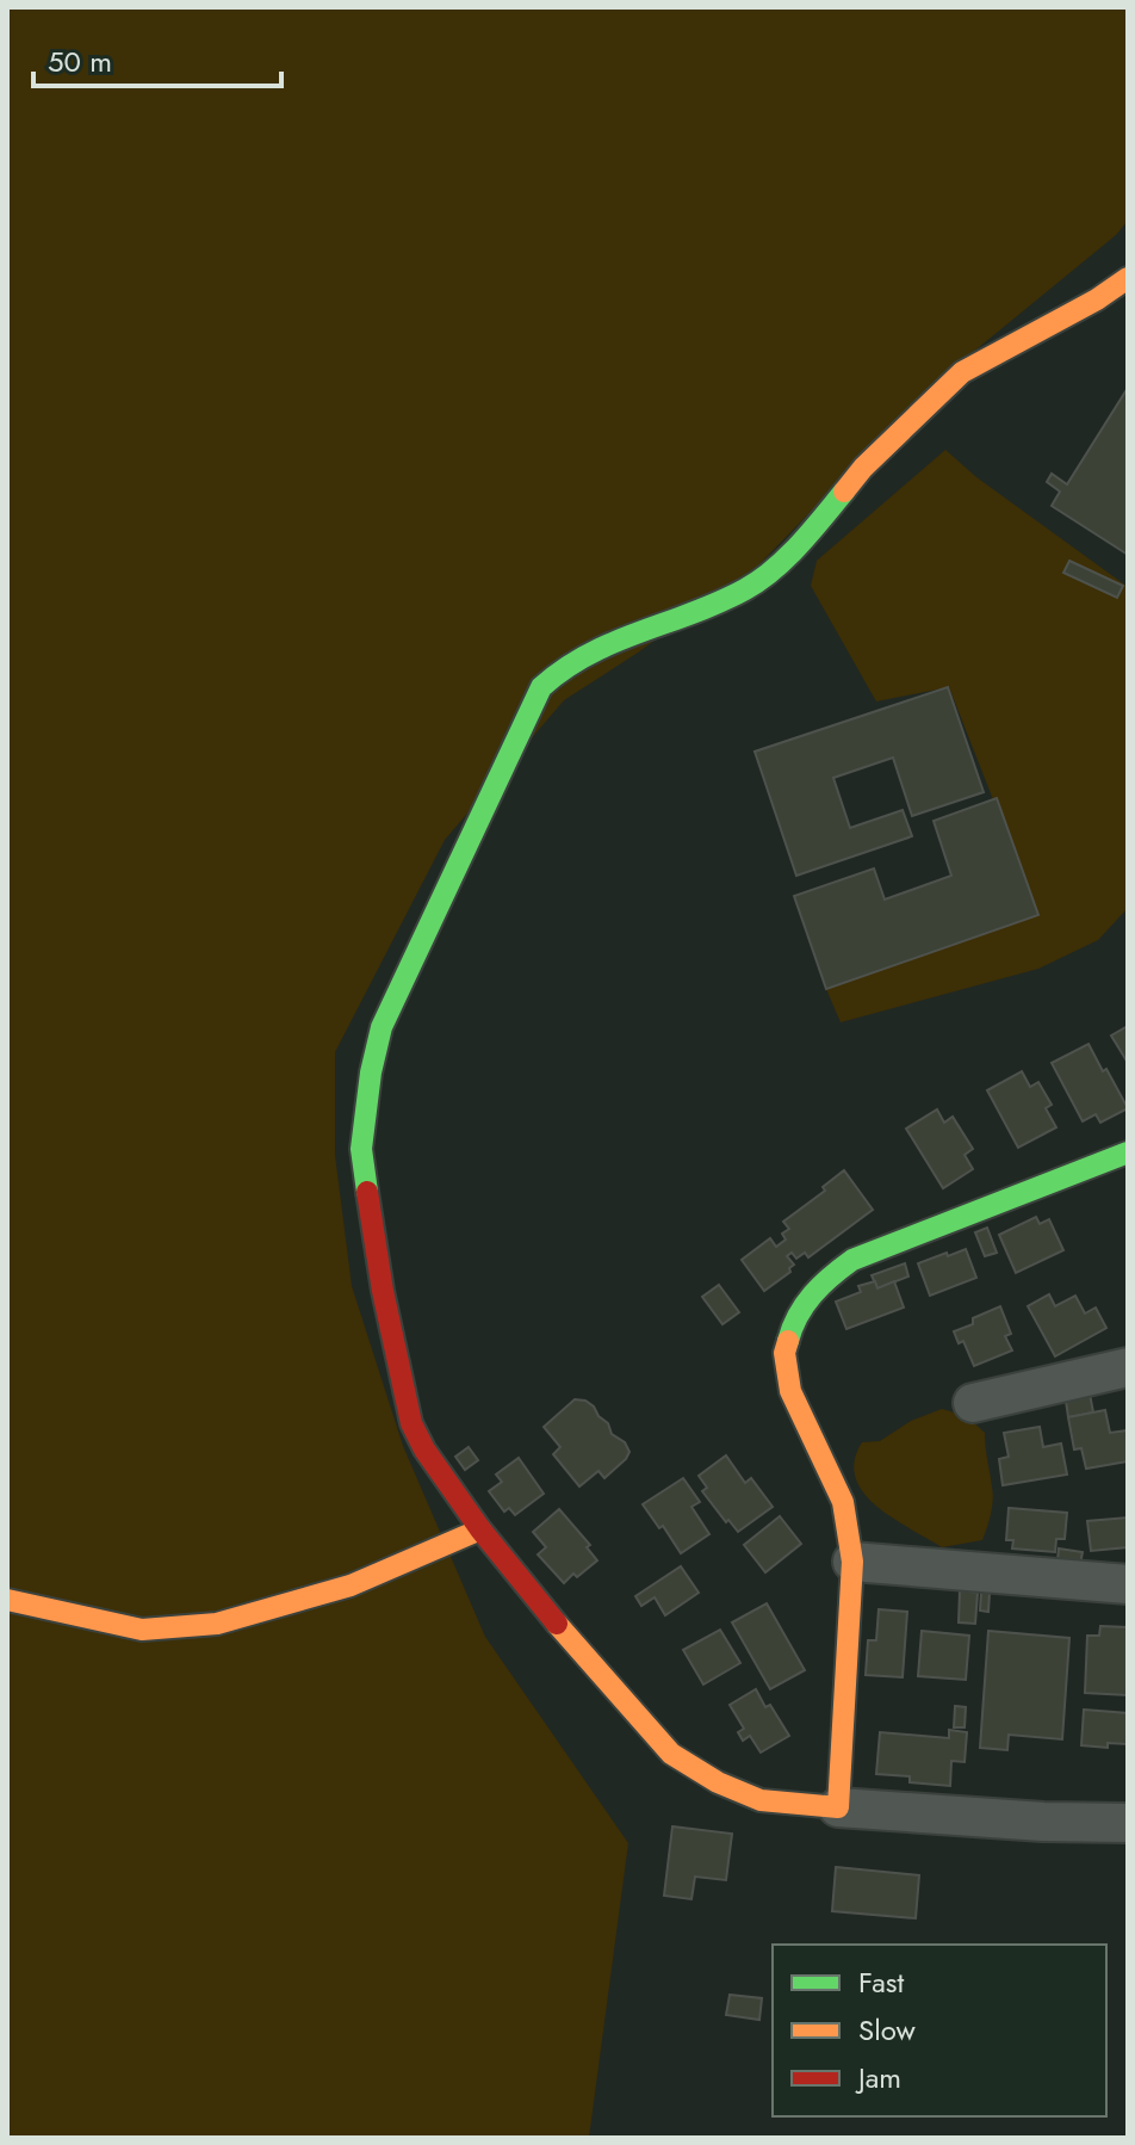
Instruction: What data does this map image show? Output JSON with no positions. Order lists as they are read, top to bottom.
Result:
{
  "legend": ["Fast", "Slow", "Jam"],
  "scale_bar": "50 m"
}
